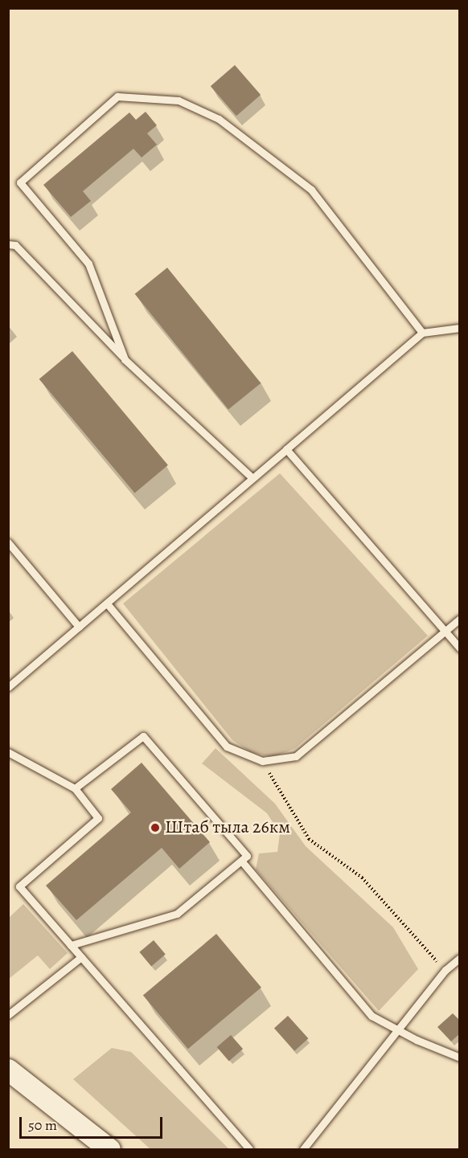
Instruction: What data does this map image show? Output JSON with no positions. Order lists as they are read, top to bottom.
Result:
{
  "places": ["Штаб тыла 26км"],
  "scale_bar": "50 m"
}
